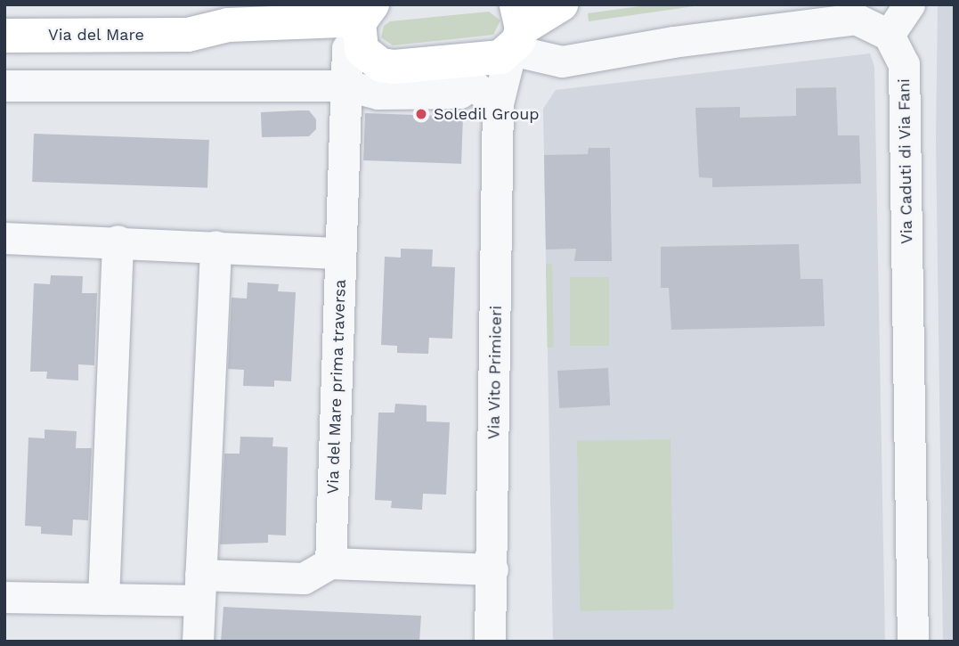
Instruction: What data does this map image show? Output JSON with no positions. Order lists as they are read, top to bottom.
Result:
{
  "streets": {
    "main road": ["Via del Mare"],
    "street": ["Via Caduti di Via Fani", "Via Vito Primiceri", "Via del Mare prima traversa"]
  },
  "crossings": [
    ["Via del Mare", "Via del Mare prima traversa"]
  ],
  "places": ["Soledil Group"]
}
